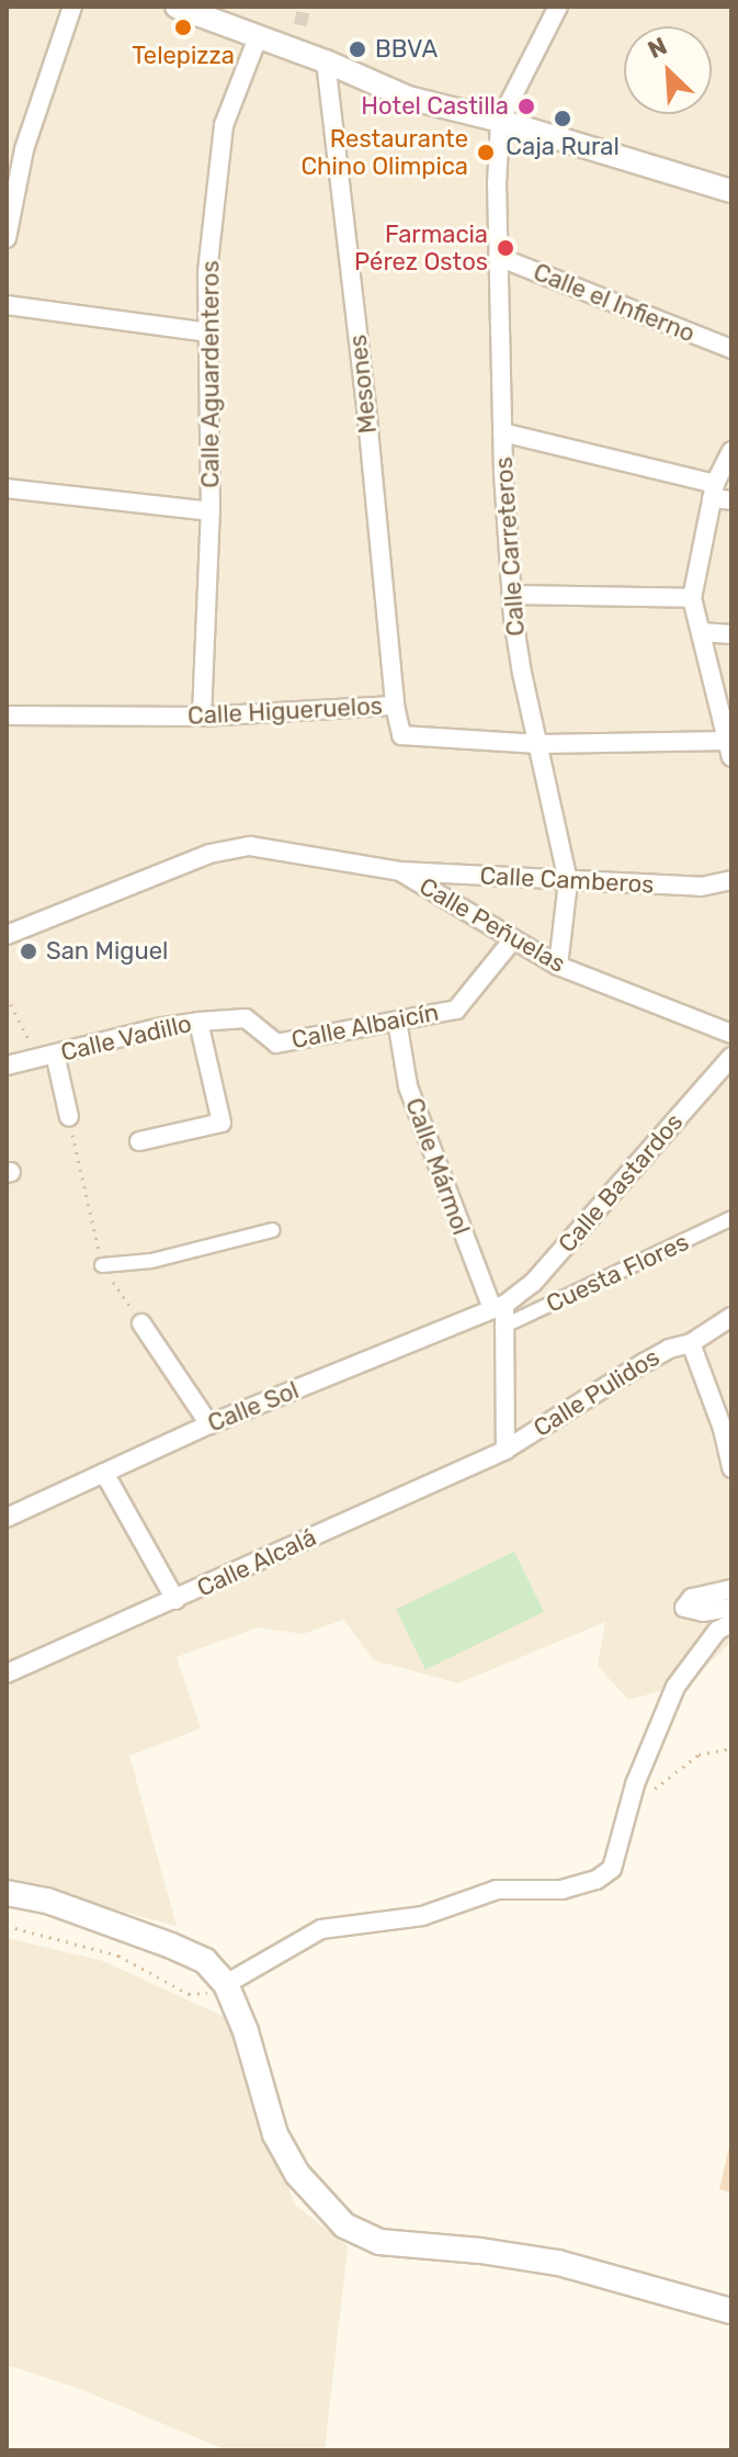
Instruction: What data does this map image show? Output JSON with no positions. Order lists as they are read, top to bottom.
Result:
{
  "streets": {
    "street": [
      "Calle el Infierno",
      "Calle Aguardenteros",
      "Mesones",
      "Calle Carreteros",
      "Calle Higueruelos",
      "Calle Camberos",
      "Calle Peñuelas",
      "Calle Albaicín",
      "Calle Vadillo",
      "Calle Mármol",
      "Calle Bastardos",
      "Cuesta Flores",
      "Calle Pulidos",
      "Calle Sol",
      "Calle Alcalá"
    ]
  },
  "crossings": [
    ["Calle el Infierno", "Calle Carreteros"],
    ["Calle Aguardenteros", "Calle Higueruelos"],
    ["Mesones", "Calle Higueruelos"],
    ["Calle Carreteros", "Calle Higueruelos"],
    ["Calle Carreteros", "Calle Camberos"],
    ["Calle Carreteros", "Calle Peñuelas"],
    ["Calle Camberos", "Calle Peñuelas"],
    ["Calle Peñuelas", "Calle Albaicín"],
    ["Calle Albaicín", "Calle Vadillo"],
    ["Calle Albaicín", "Calle Mármol"],
    ["Calle Mármol", "Calle Bastardos"],
    ["Calle Mármol", "Calle Sol"],
    ["Calle Bastardos", "Calle Sol"],
    ["Calle Pulidos", "Calle Alcalá"]
  ],
  "places": [
    "Telepizza",
    "BBVA",
    "Hotel Castilla",
    "Caja Rural",
    "Restaurante Chino Olimpica",
    "Farmacia Pérez Ostos",
    "San Miguel"
  ],
  "north": "top left"
}
